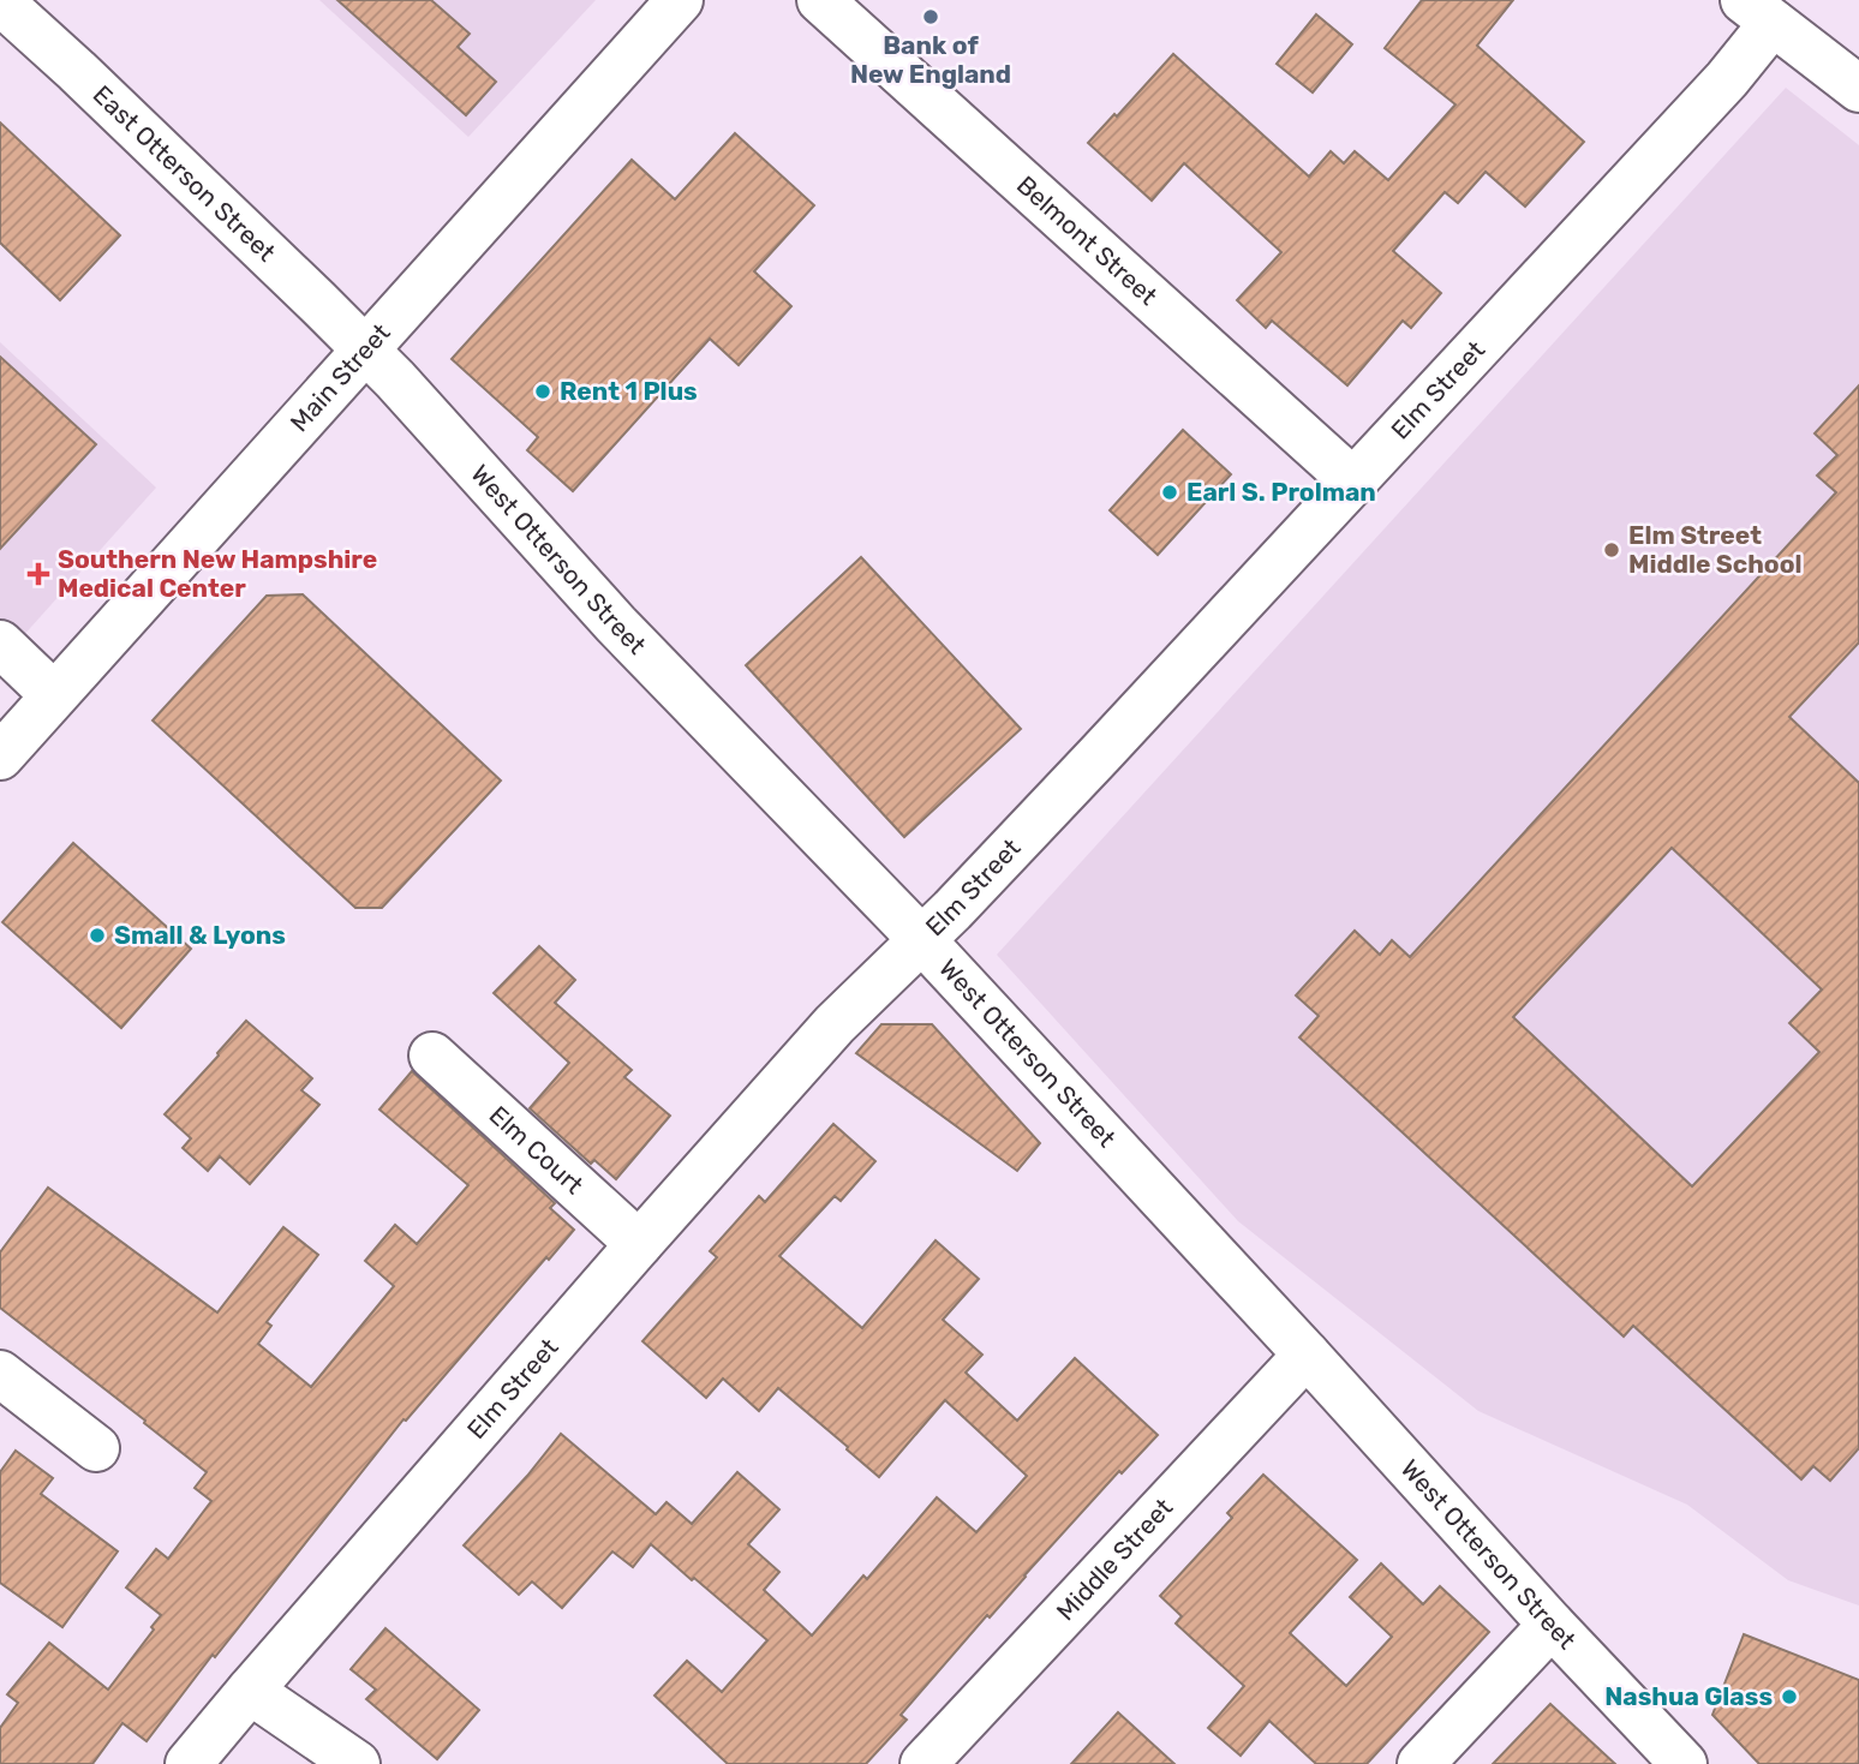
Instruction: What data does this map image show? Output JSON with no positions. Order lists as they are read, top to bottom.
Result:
{
  "streets": {
    "street": [
      "East Otterson Street",
      "Belmont Street",
      "Main Street",
      "Elm Street",
      "West Otterson Street",
      "Elm Court",
      "Middle Street"
    ]
  },
  "crossings": [
    ["East Otterson Street", "Main Street"],
    ["East Otterson Street", "West Otterson Street"],
    ["Belmont Street", "Elm Street"],
    ["Main Street", "West Otterson Street"],
    ["Elm Street", "West Otterson Street"],
    ["Elm Street", "Elm Court"],
    ["West Otterson Street", "Middle Street"]
  ],
  "places": {
    "other": [
      "Bank of New England",
      "Rent 1 Plus",
      "Earl S. Prolman",
      "Elm Street Middle School",
      "Small & Lyons",
      "Nashua Glass"
    ],
    "health": ["Southern New Hampshire Medical Center"]
  }
}
